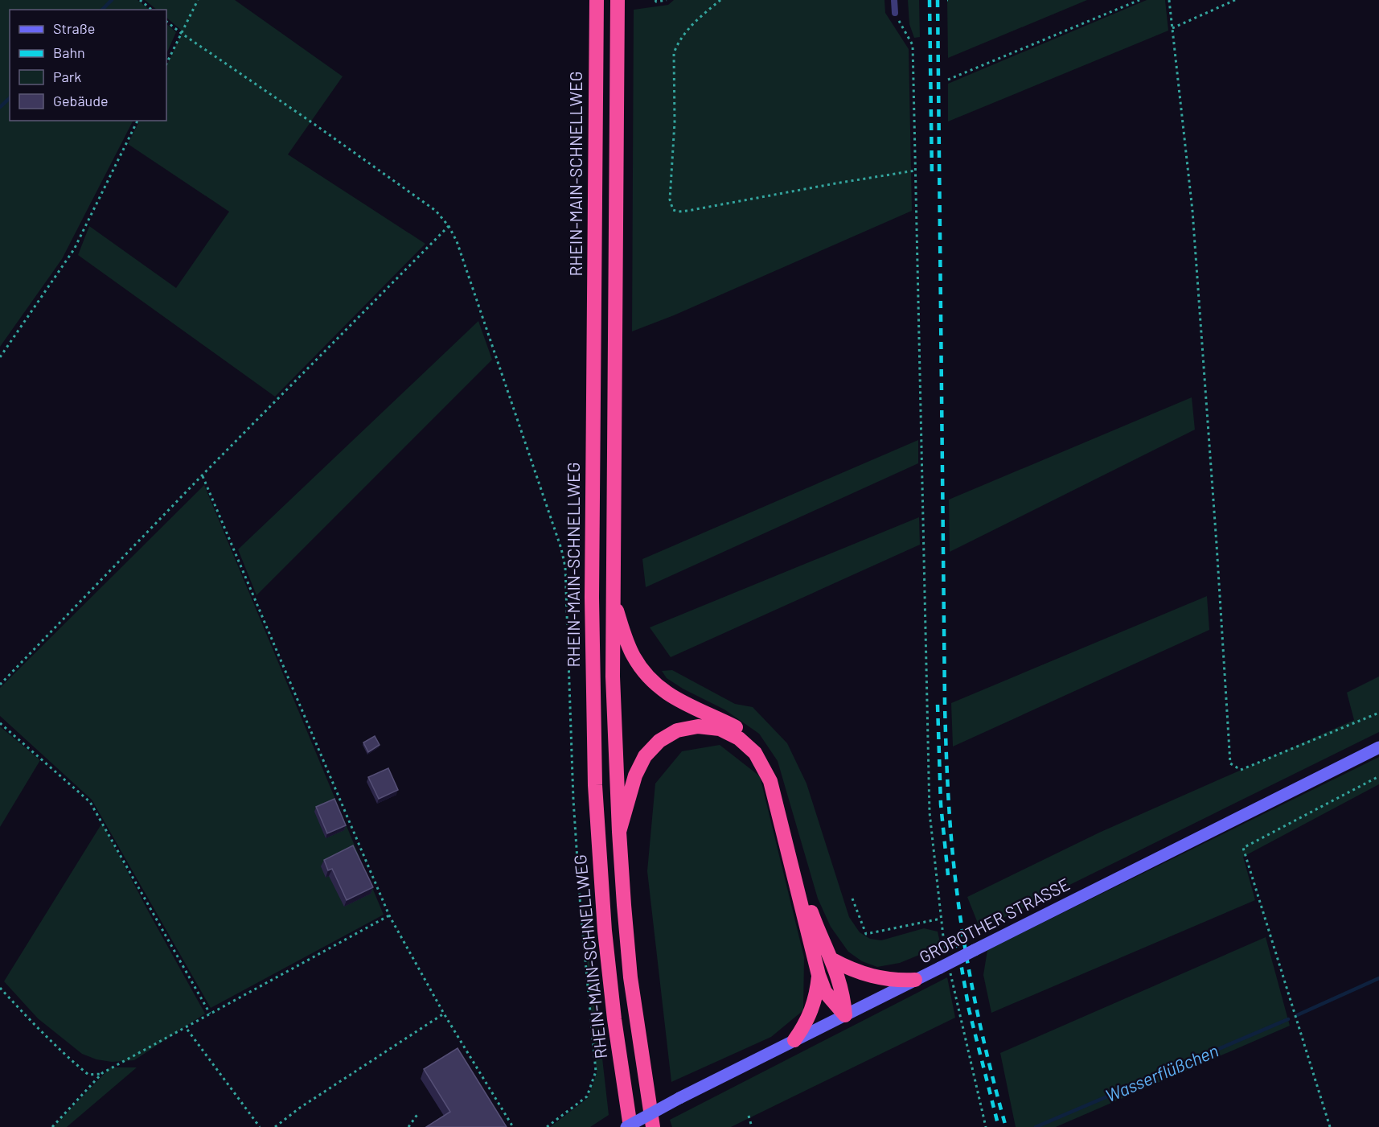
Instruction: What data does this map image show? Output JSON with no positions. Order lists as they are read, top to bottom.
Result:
{
  "streets": {
    "highway": ["RHEIN-MAIN-SCHNELLWEG"],
    "street": ["GROROTHER STRASSE"]
  },
  "water": ["Wasserflüßchen"],
  "legend": [
    "Straße",
    "Bahn",
    "Park",
    "Gebäude"
  ]
}
